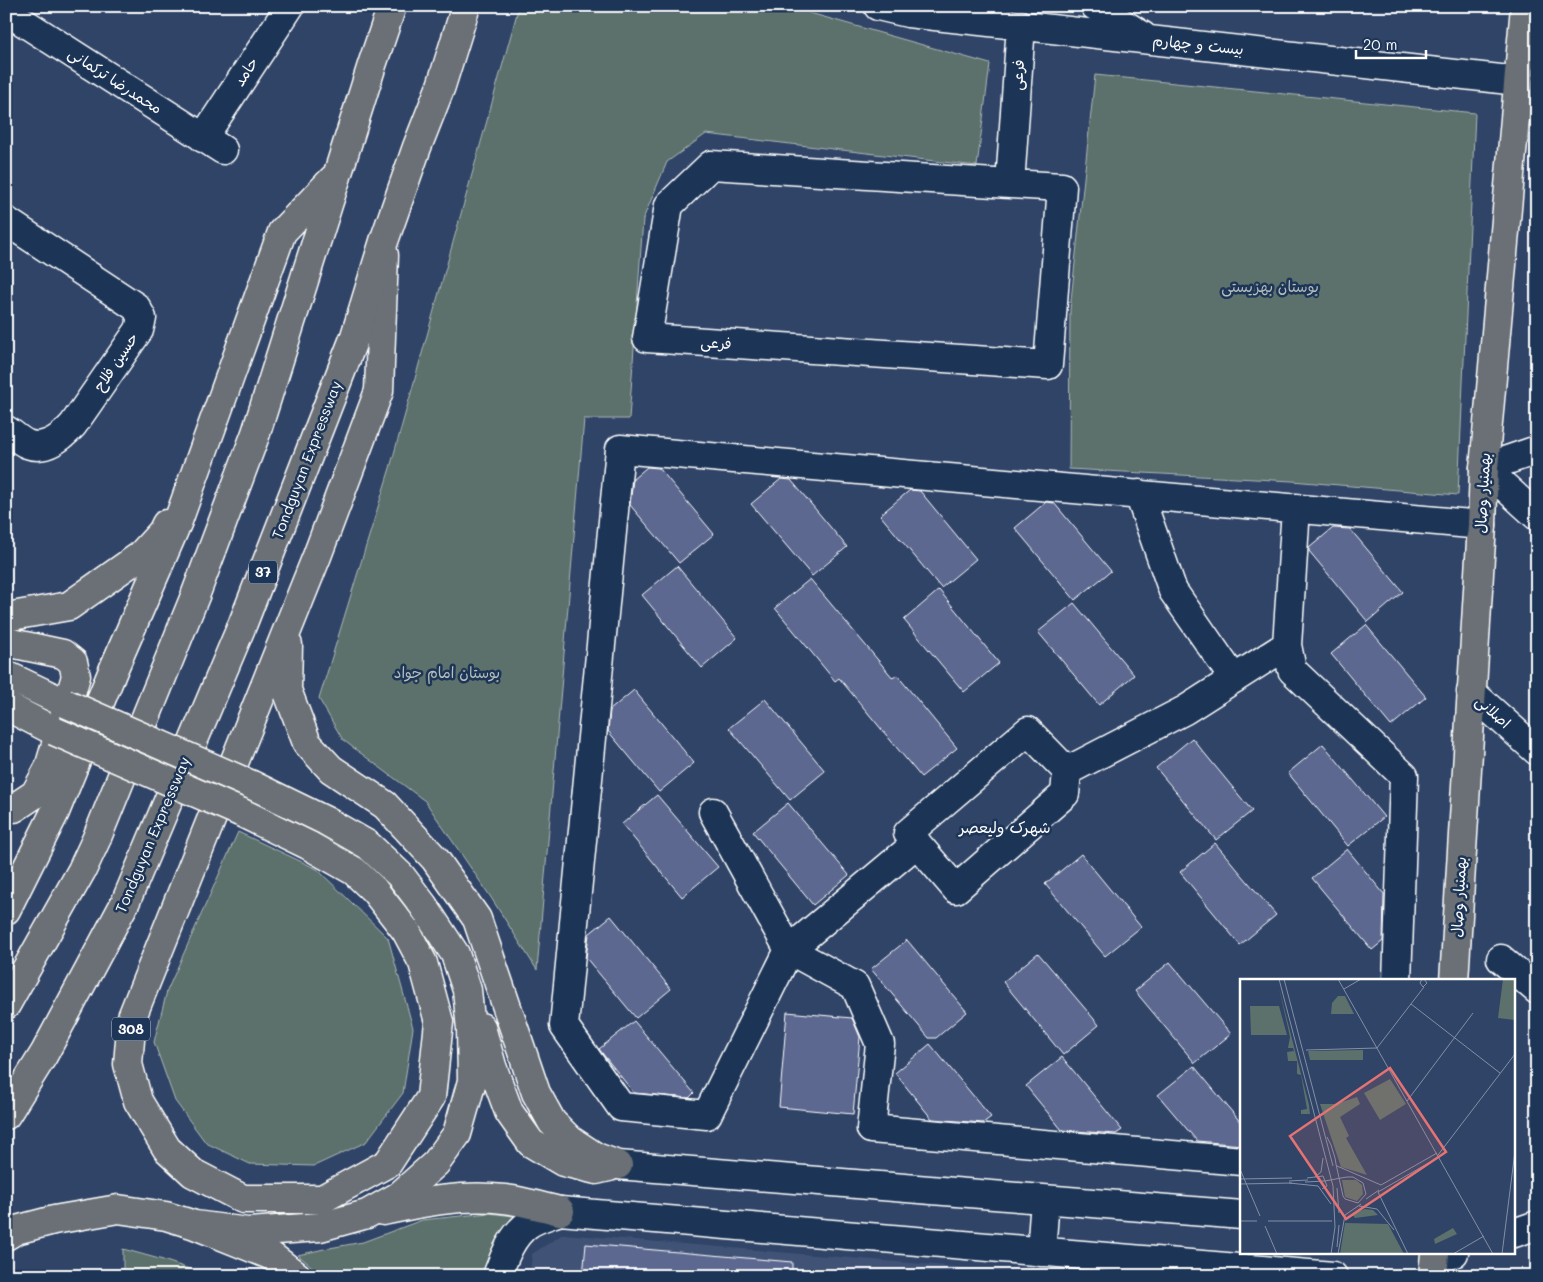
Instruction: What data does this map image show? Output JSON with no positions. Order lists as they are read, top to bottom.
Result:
{
  "streets": {
    "main road": [
      "Tondguyan Expressway",
      "بهمنیار وصال",
      "37",
      "308"
    ],
    "street": [
      "بیست و چهارم",
      "حامد",
      "فرعی",
      "محمدرضا ترکمانی",
      "حسین فلاح",
      "اصلانی"
    ]
  },
  "crossings": [
    ["بیست و چهارم", "فرعی"],
    ["بیست و چهارم", "بهمنیار وصال"],
    ["حامد", "محمدرضا ترکمانی"],
    ["Tondguyan Expressway", "308"],
    ["بهمنیار وصال", "اصلانی"]
  ],
  "districts": ["شهرک ولیعصر"],
  "parks": ["بوستان بهزیستی", "بوستان امام جواد"],
  "scale_bar": "20 m"
}
